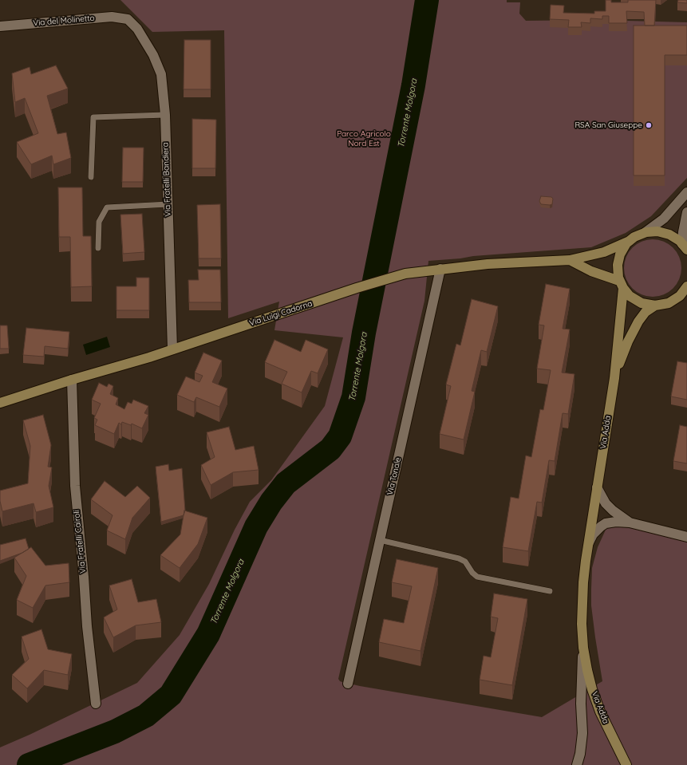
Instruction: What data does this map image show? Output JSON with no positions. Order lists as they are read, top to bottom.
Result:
{
  "streets": {
    "street": [
      "Via del Molinetto",
      "Via Fratelli Bandiera",
      "Via Luigi Cadorna",
      "Via Adda",
      "Via Tonale",
      "Via Fratelli Cairoli"
    ]
  },
  "crossings": [
    ["Via del Molinetto", "Via Fratelli Bandiera"],
    ["Via Fratelli Bandiera", "Via Luigi Cadorna"],
    ["Via Luigi Cadorna", "Via Adda"],
    ["Via Luigi Cadorna", "Via Tonale"],
    ["Via Luigi Cadorna", "Via Fratelli Cairoli"]
  ],
  "water": ["Torrente Molgora"],
  "parks": ["Parco Agricolo Nord Est"],
  "places": ["RSA San Giuseppe"]
}
